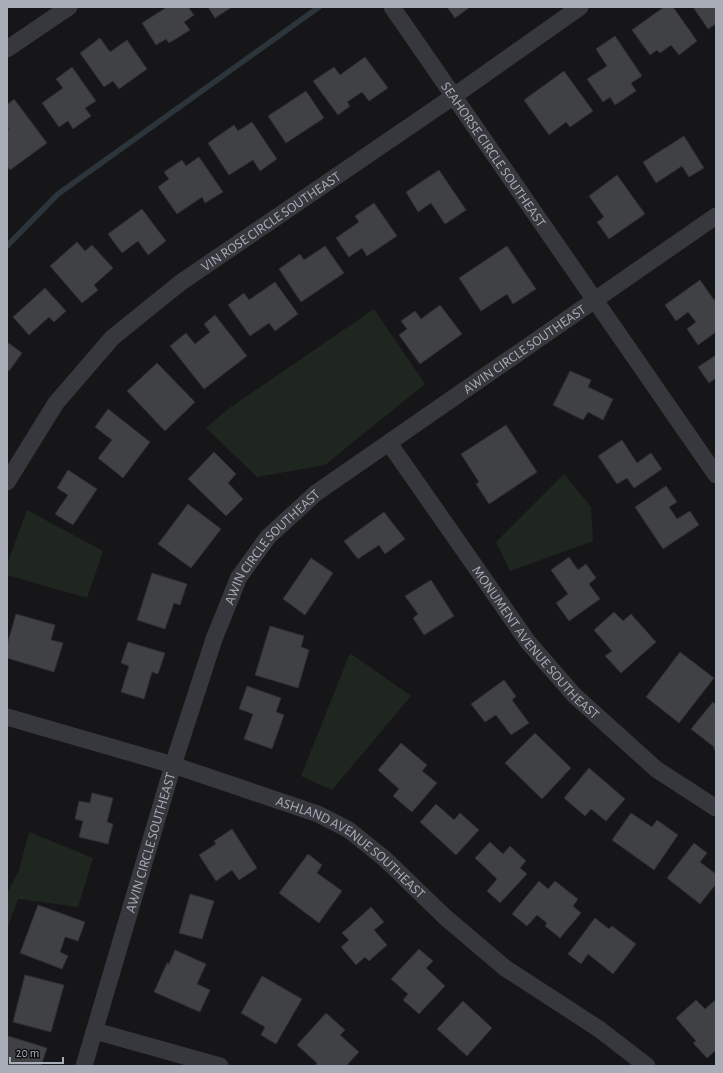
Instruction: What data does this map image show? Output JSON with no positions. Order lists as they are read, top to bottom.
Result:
{
  "streets": {
    "street": [
      "SEAHORSE CIRCLE SOUTHEAST",
      "VIN ROSE CIRCLE SOUTHEAST",
      "AWIN CIRCLE SOUTHEAST",
      "MONUMENT AVENUE SOUTHEAST",
      "ASHLAND AVENUE SOUTHEAST"
    ]
  },
  "crossings": [
    ["SEAHORSE CIRCLE SOUTHEAST", "VIN ROSE CIRCLE SOUTHEAST"],
    ["SEAHORSE CIRCLE SOUTHEAST", "AWIN CIRCLE SOUTHEAST"],
    ["AWIN CIRCLE SOUTHEAST", "MONUMENT AVENUE SOUTHEAST"],
    ["AWIN CIRCLE SOUTHEAST", "ASHLAND AVENUE SOUTHEAST"]
  ],
  "scale_bar": "20 m"
}
